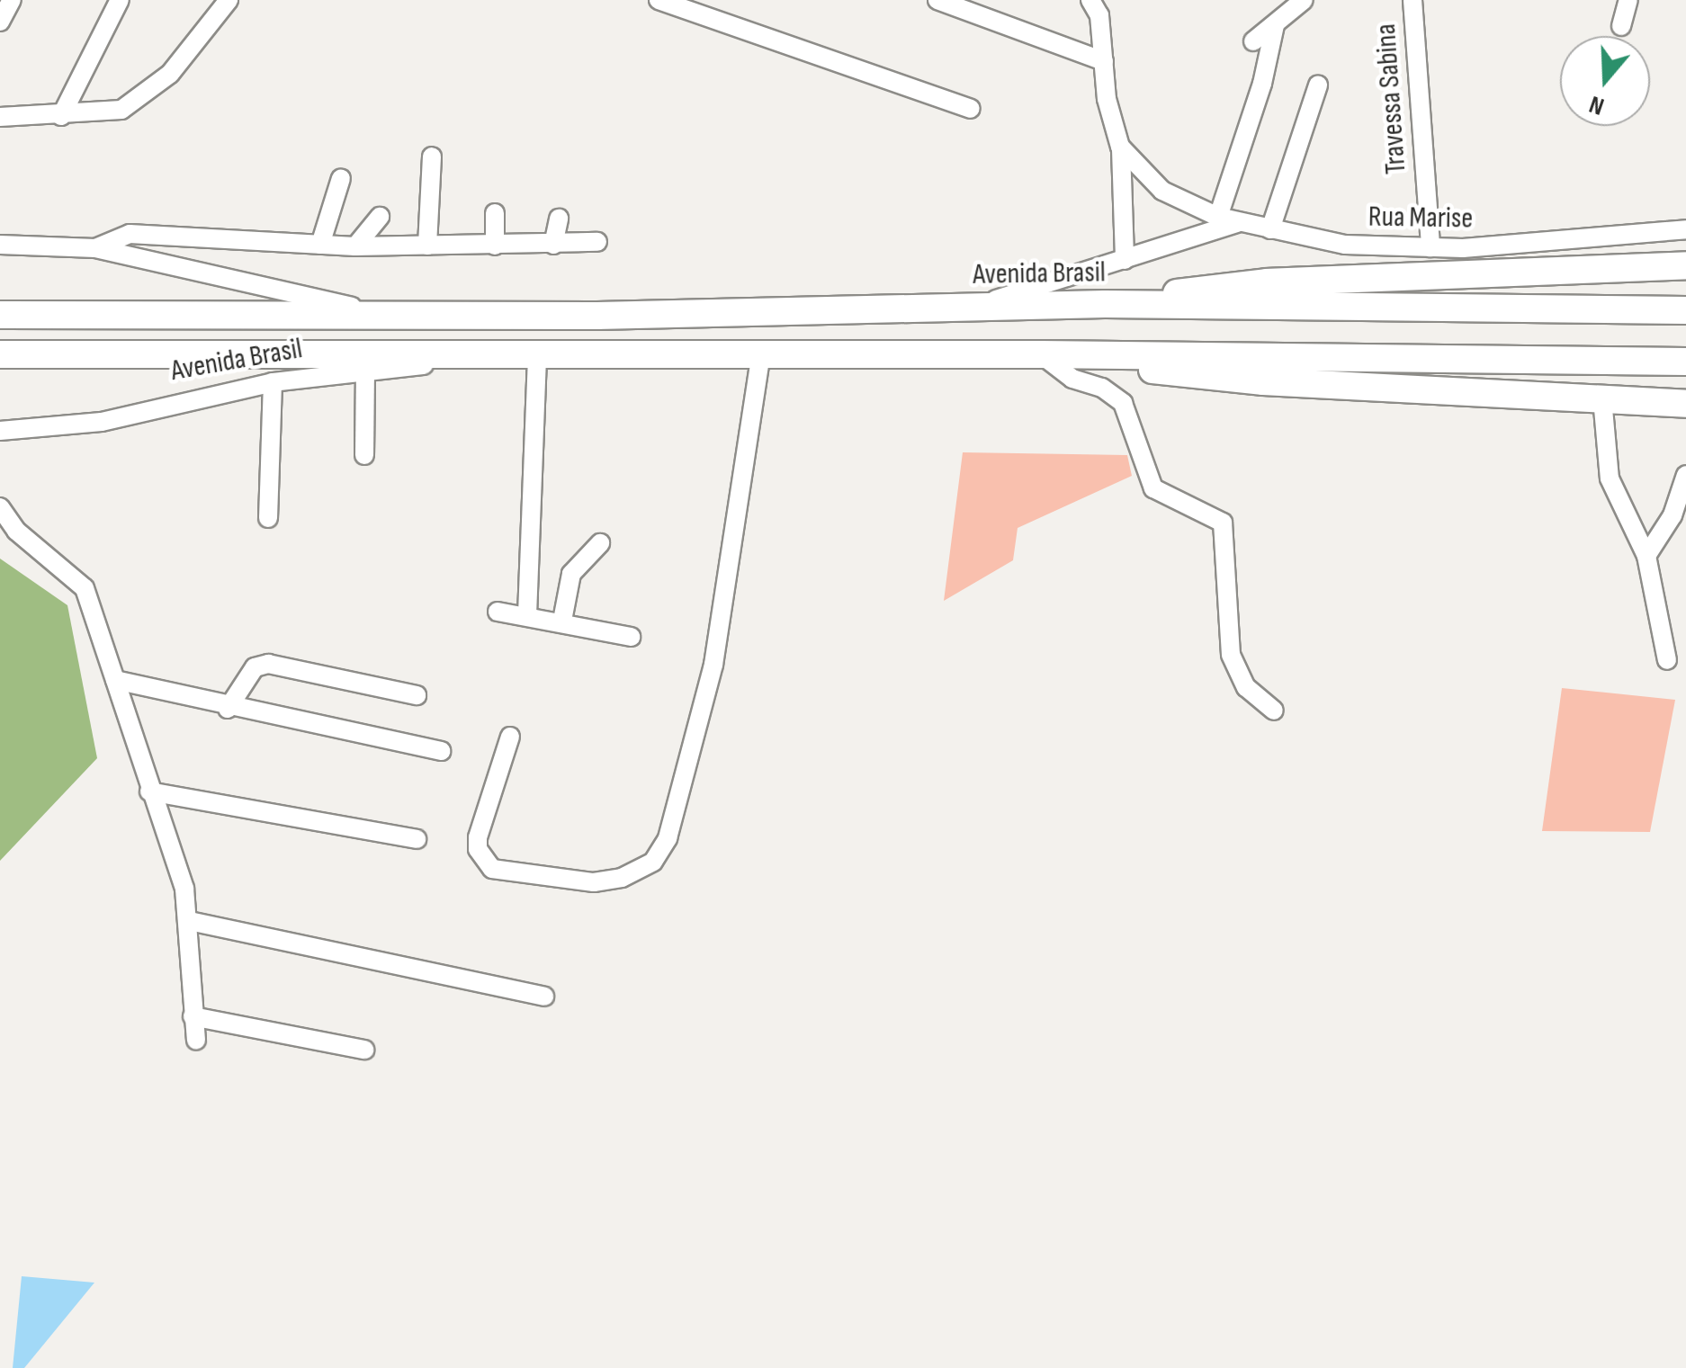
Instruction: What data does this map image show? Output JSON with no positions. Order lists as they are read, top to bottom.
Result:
{
  "streets": {
    "highway": ["Avenida Brasil"],
    "street": ["Travessa Sabina", "Rua Marise"]
  },
  "crossings": [
    ["Travessa Sabina", "Rua Marise"]
  ],
  "north": "bottom"
}
